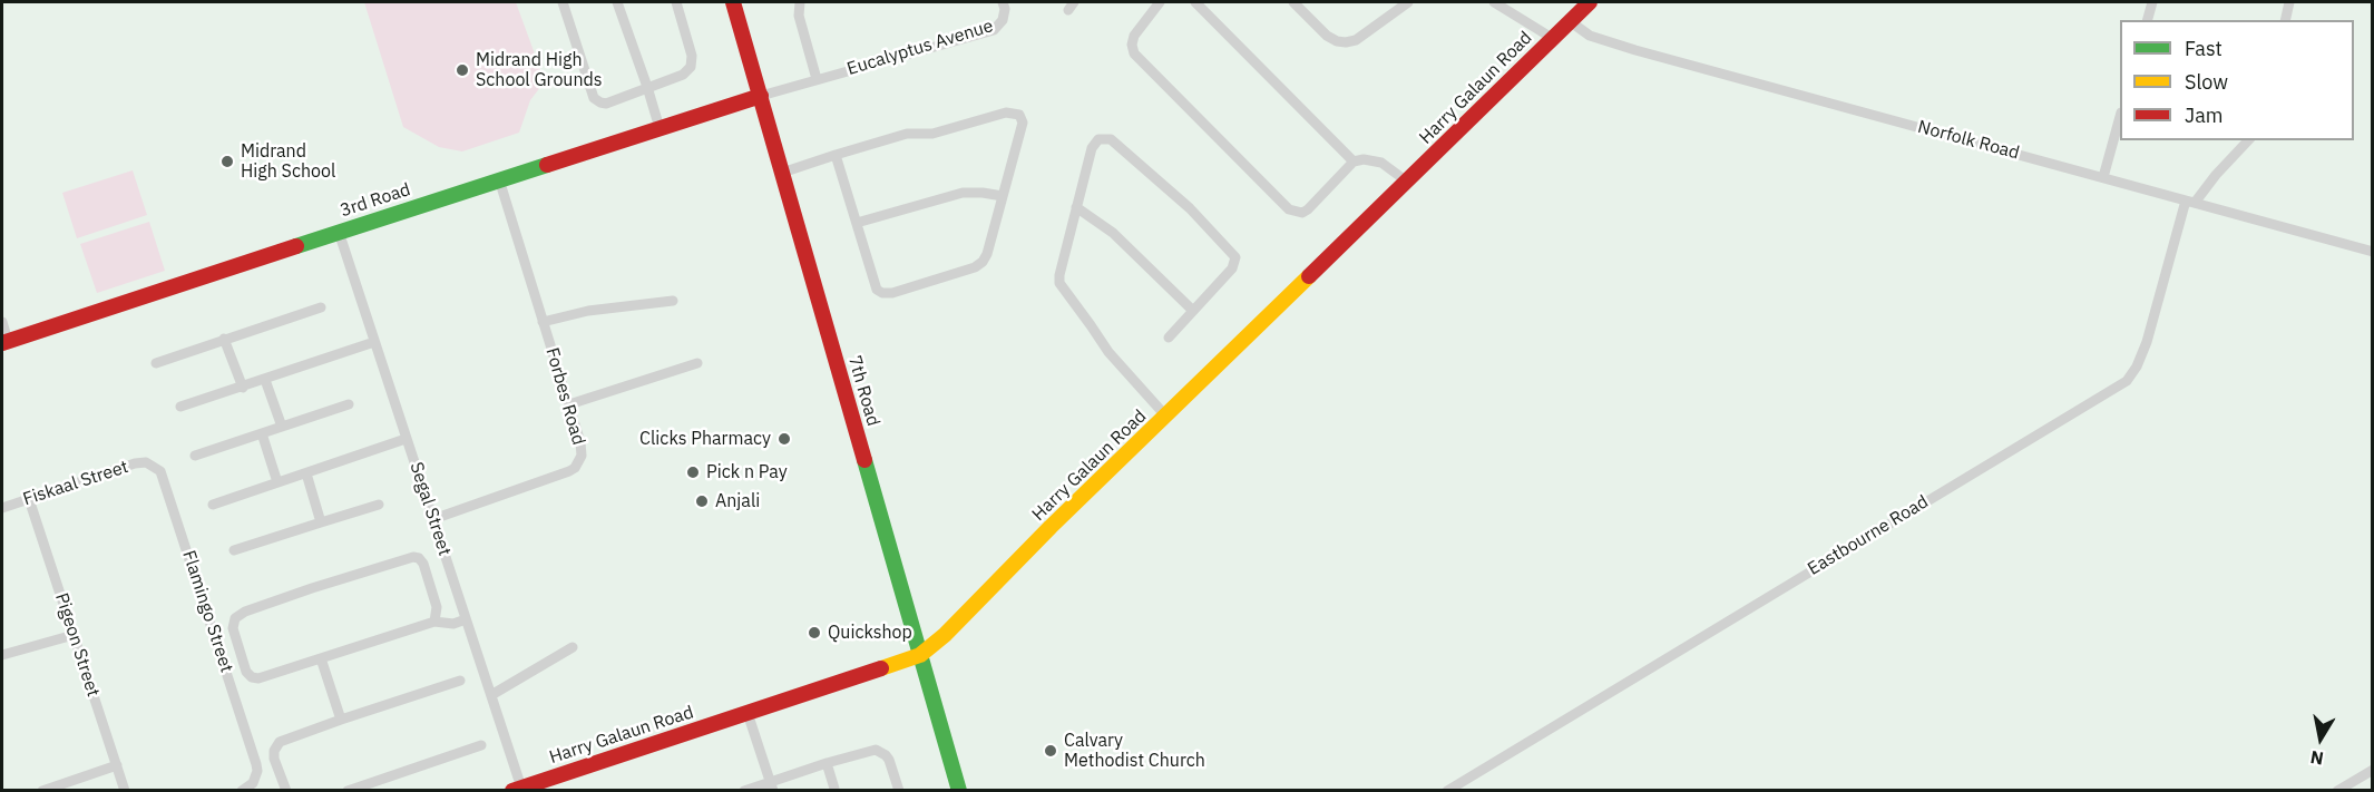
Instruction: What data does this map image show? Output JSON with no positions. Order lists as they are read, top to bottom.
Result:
{
  "streets": {
    "street": [
      "Eucalyptus Avenue",
      "Harry Galaun Road",
      "Norfolk Road",
      "3rd Road",
      "7th Road",
      "Forbes Road",
      "Fiskaal Street",
      "Segal Street",
      "Eastbourne Road",
      "Flamingo Street",
      "Pigeon Street"
    ]
  },
  "crossings": [
    ["Eucalyptus Avenue", "3rd Road"],
    ["Eucalyptus Avenue", "7th Road"],
    ["Harry Galaun Road", "Norfolk Road"],
    ["Harry Galaun Road", "7th Road"],
    ["Harry Galaun Road", "Segal Street"],
    ["Norfolk Road", "Eastbourne Road"],
    ["3rd Road", "7th Road"],
    ["3rd Road", "Forbes Road"],
    ["3rd Road", "Segal Street"],
    ["Forbes Road", "Segal Street"],
    ["Fiskaal Street", "Flamingo Street"],
    ["Fiskaal Street", "Pigeon Street"]
  ],
  "places": [
    "Midrand High School Grounds",
    "Midrand High School",
    "Clicks Pharmacy",
    "Pick n Pay",
    "Anjali",
    "Quickshop",
    "Calvary Methodist Church"
  ],
  "legend": ["Fast", "Slow", "Jam"],
  "north": "bottom"
}
